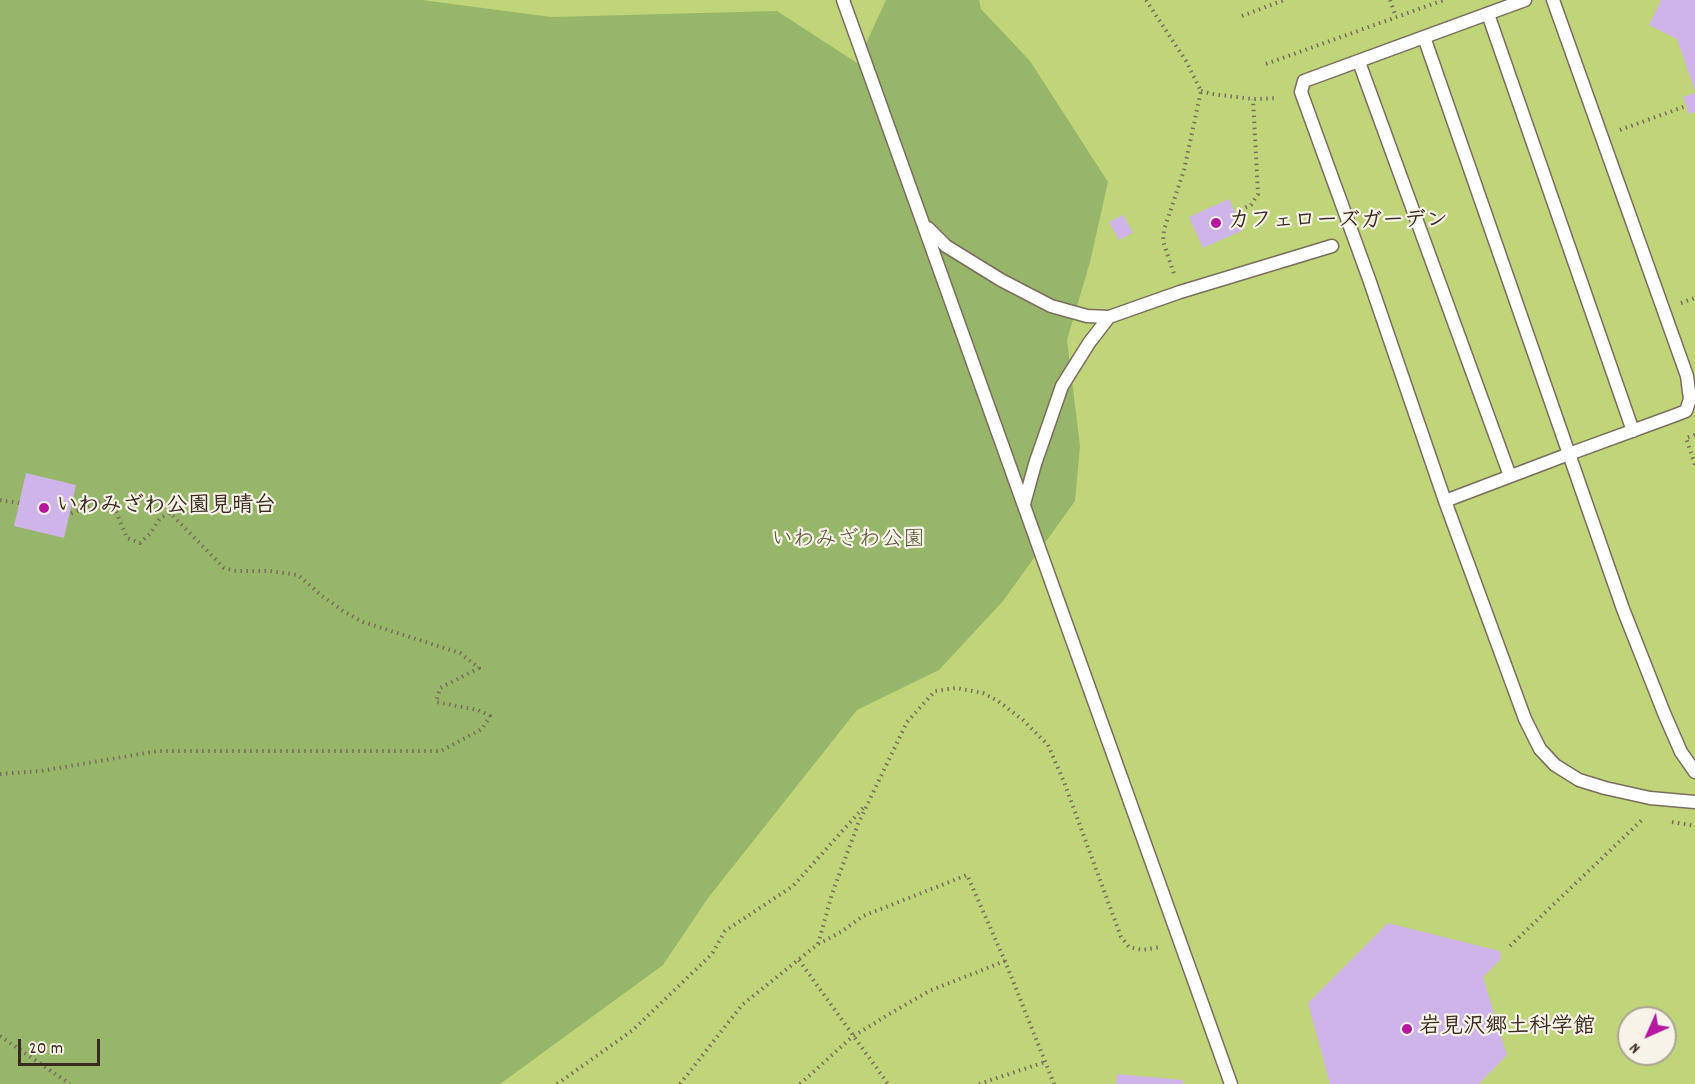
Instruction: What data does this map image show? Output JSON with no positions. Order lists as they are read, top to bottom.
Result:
{
  "parks": ["いわみざわ公園"],
  "places": ["カフェローズガーデン", "いわみざわ公園見晴台", "岩見沢郷土科学館"],
  "scale_bar": "20 m",
  "north": "bottom left"
}
